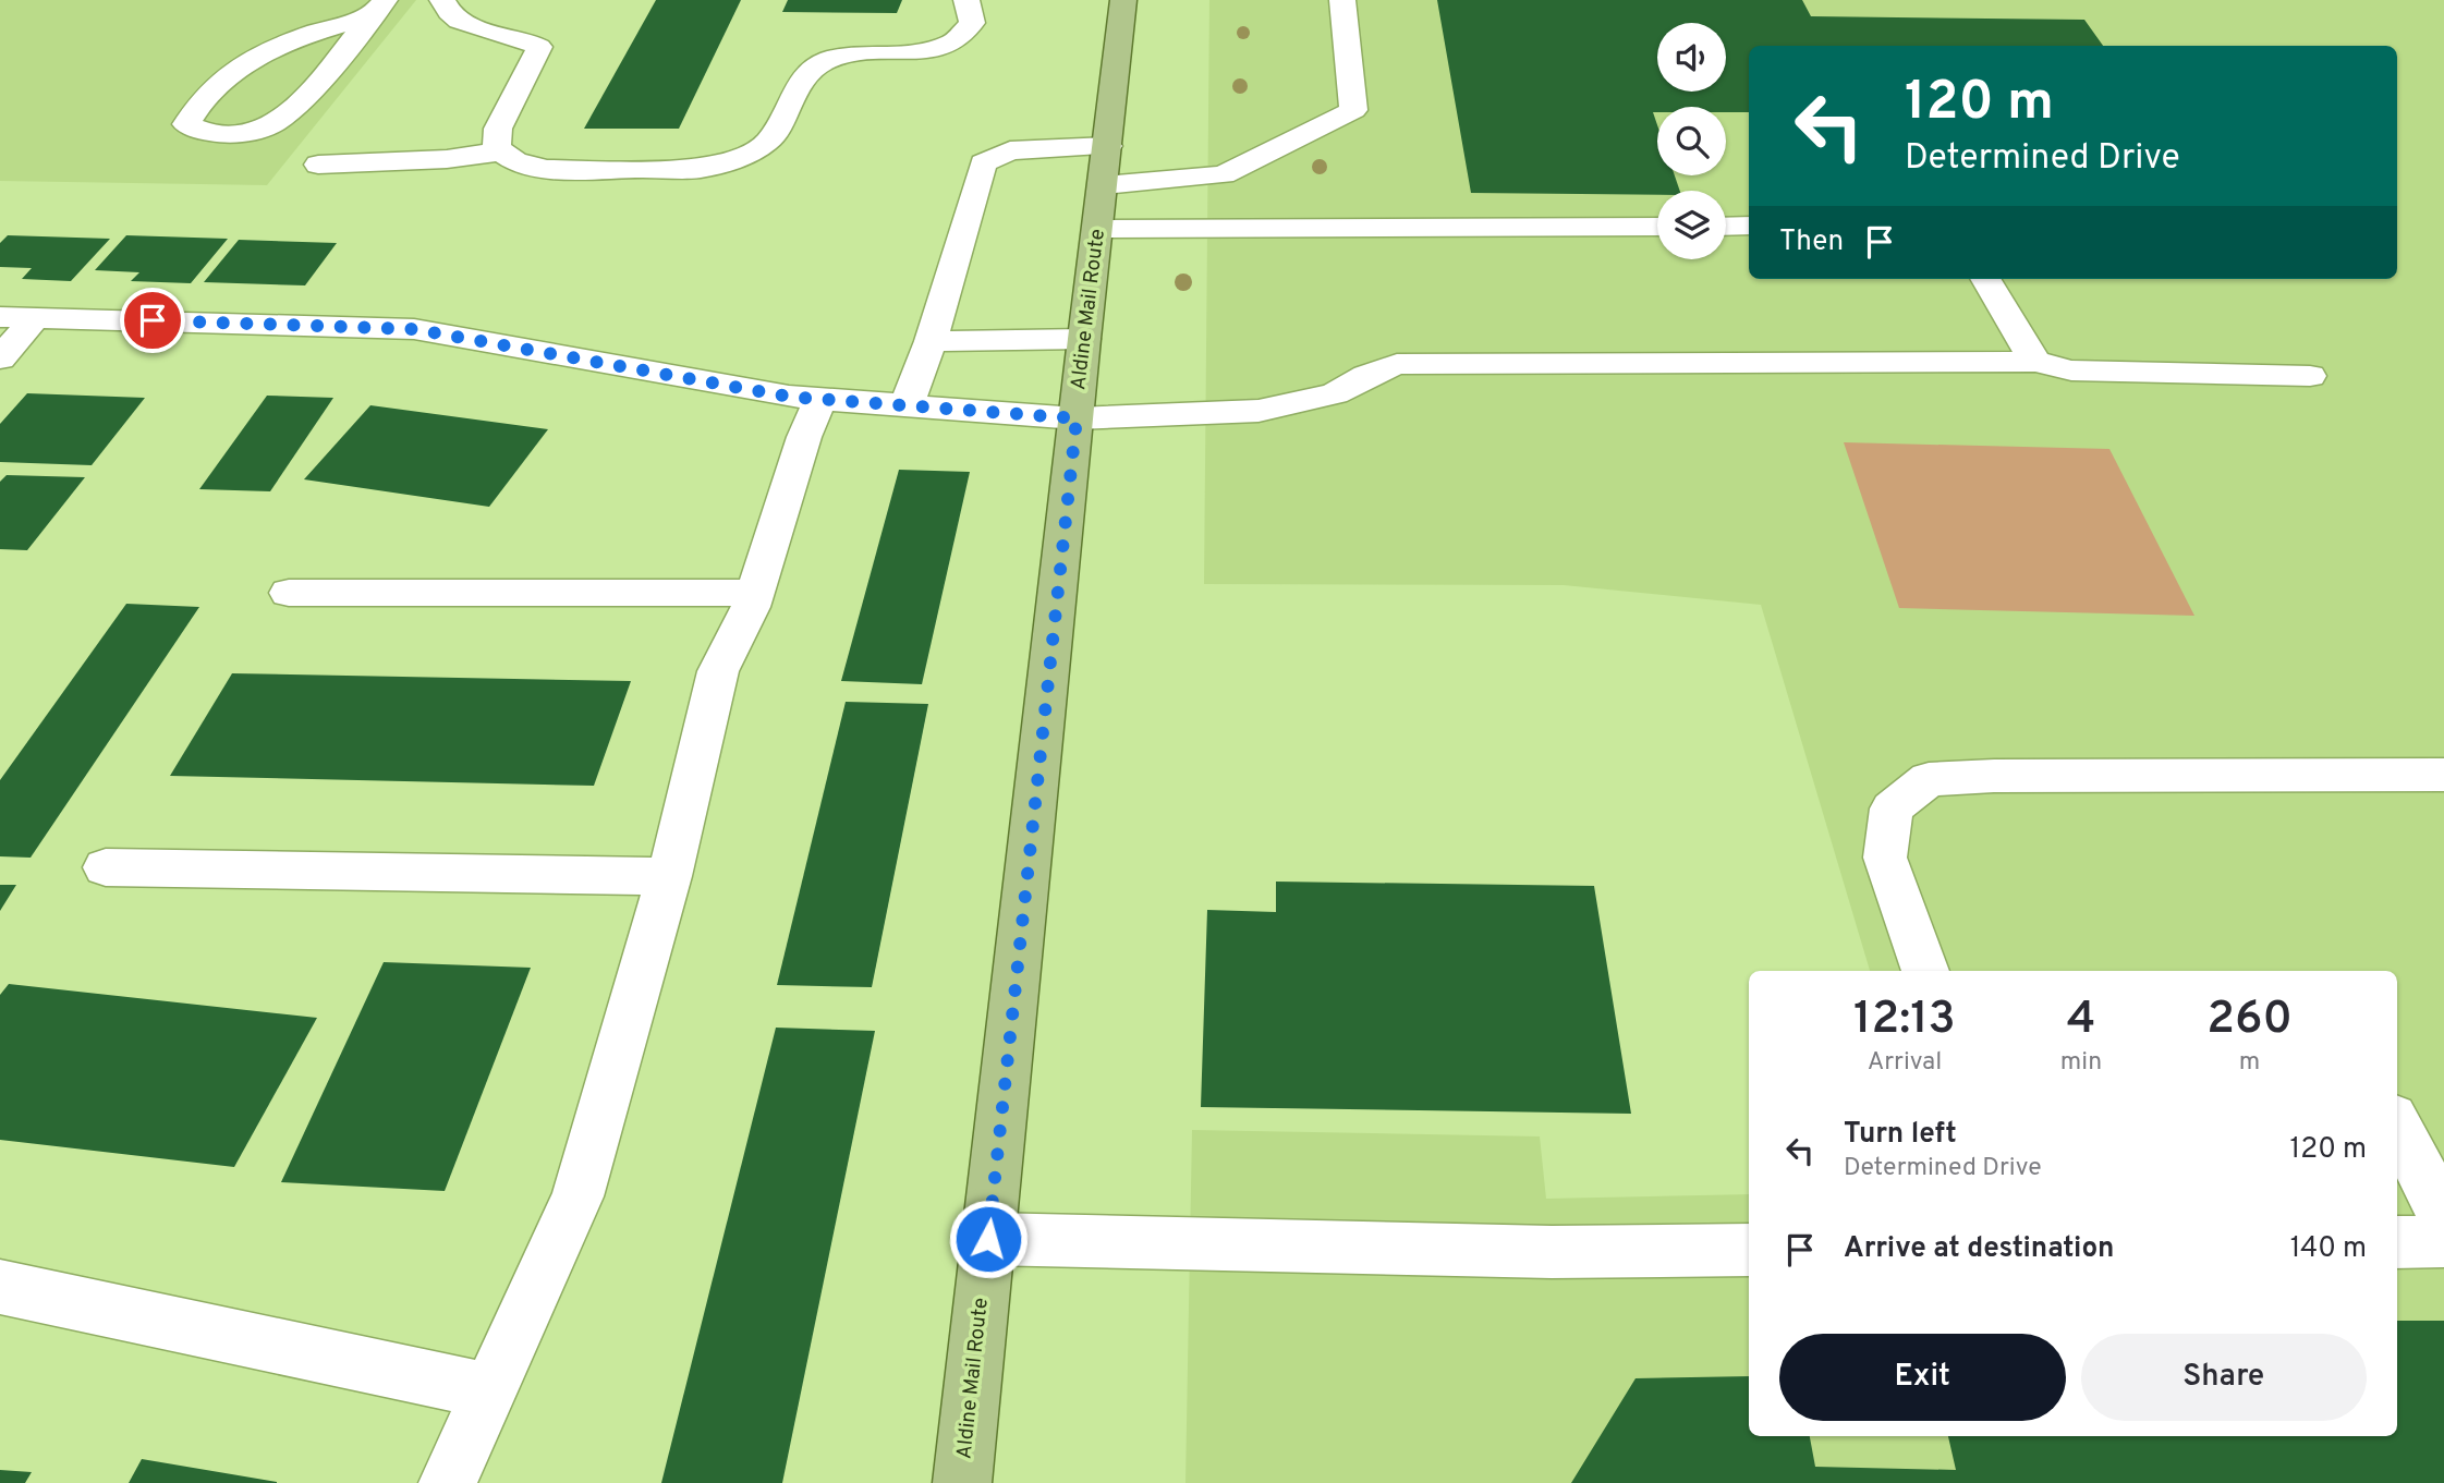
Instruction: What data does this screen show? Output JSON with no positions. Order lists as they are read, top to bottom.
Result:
{
  "streets": {
    "main road": ["Aldine Mail Route"]
  },
  "page": {
    "turn": ["120 m", "Determined Drive"],
    "then": "Then",
    "eta": [
      "12:13",
      "Arrival",
      "4",
      "min",
      "260",
      "m"
    ],
    "list": [
      {
        "name": "Turn left",
        "note": "Determined Drive",
        "value": "120 m"
      },
      {
        "name": "Arrive at destination",
        "value": "140 m"
      }
    ],
    "buttons": ["Exit", "Share"]
  }
}
